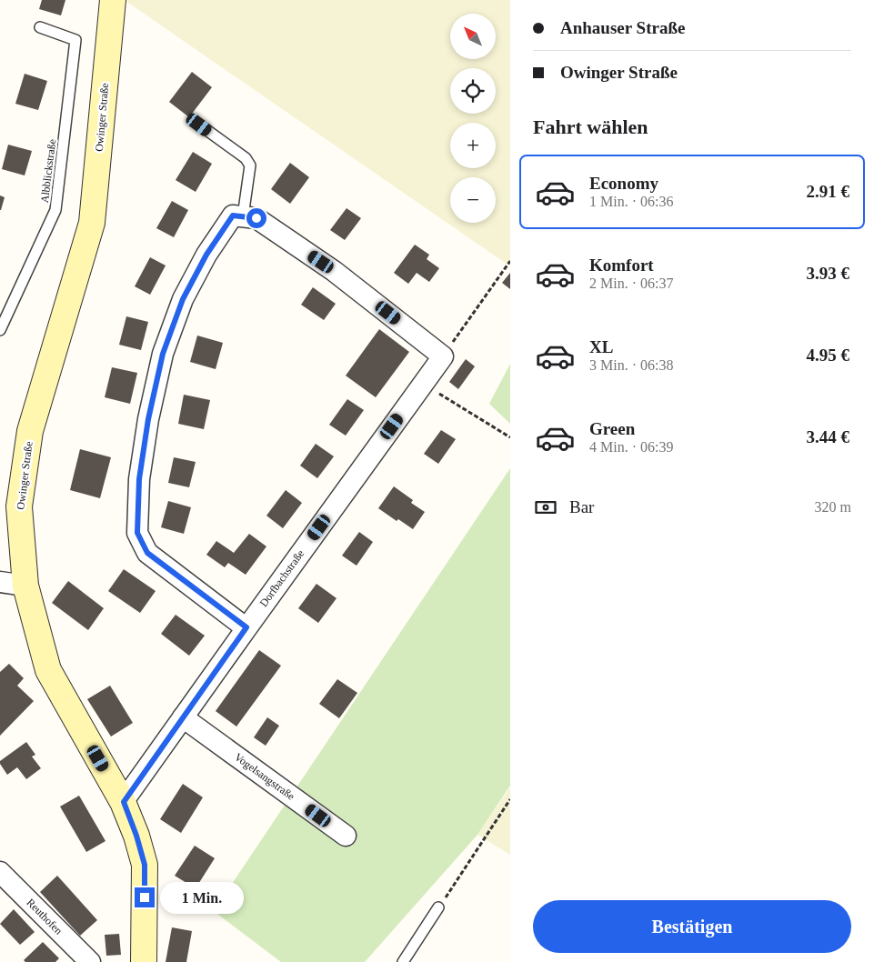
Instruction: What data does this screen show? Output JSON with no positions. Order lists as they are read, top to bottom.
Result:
{
  "streets": {
    "main road": ["Owinger Straße"],
    "street": ["Dorfbachstraße", "Vogelsangstraße", "Reuthofen"],
    "lane": ["Albblickstraße"]
  },
  "crossings": [
    ["Owinger Straße", "Dorfbachstraße"],
    ["Dorfbachstraße", "Vogelsangstraße"]
  ],
  "north": "top left",
  "page": {
    "banner": ["Anhauser Straße", "Owinger Straße"],
    "map_buttons": ["+", "−"],
    "heading": "Fahrt wählen",
    "list": [
      {
        "name": "Economy",
        "note": "1 Min. · 06:36",
        "value": "2.91 €"
      },
      {
        "name": "Komfort",
        "note": "2 Min. · 06:37",
        "value": "3.93 €"
      },
      {
        "name": "XL",
        "note": "3 Min. · 06:38",
        "value": "4.95 €"
      },
      {
        "name": "Green",
        "note": "4 Min. · 06:39",
        "value": "3.44 €"
      }
    ],
    "pay": ["Bar", "320 m"],
    "bubble": "1 Min.",
    "buttons": "Bestätigen"
  }
}
